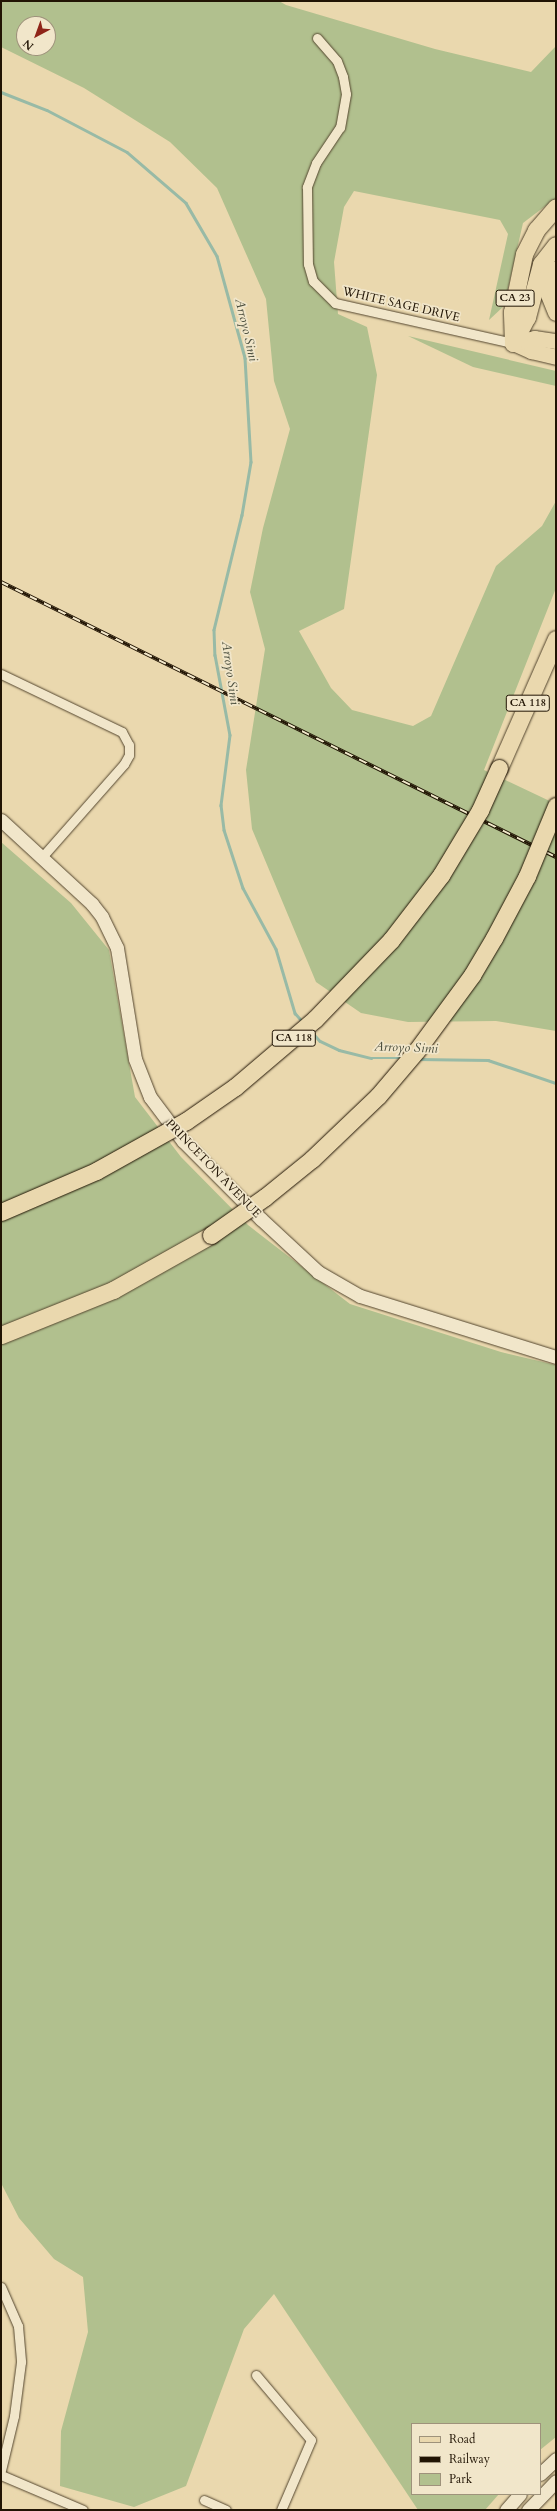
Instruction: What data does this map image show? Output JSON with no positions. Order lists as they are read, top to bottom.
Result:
{
  "streets": {
    "highway": ["CA 23", "CA 118"],
    "street": ["WHITE SAGE DRIVE", "PRINCETON AVENUE"]
  },
  "crossings": [
    ["CA 23", "WHITE SAGE DRIVE"]
  ],
  "water": ["Arroyo Simi"],
  "legend": ["Road", "Railway", "Park"],
  "north": "bottom left"
}
